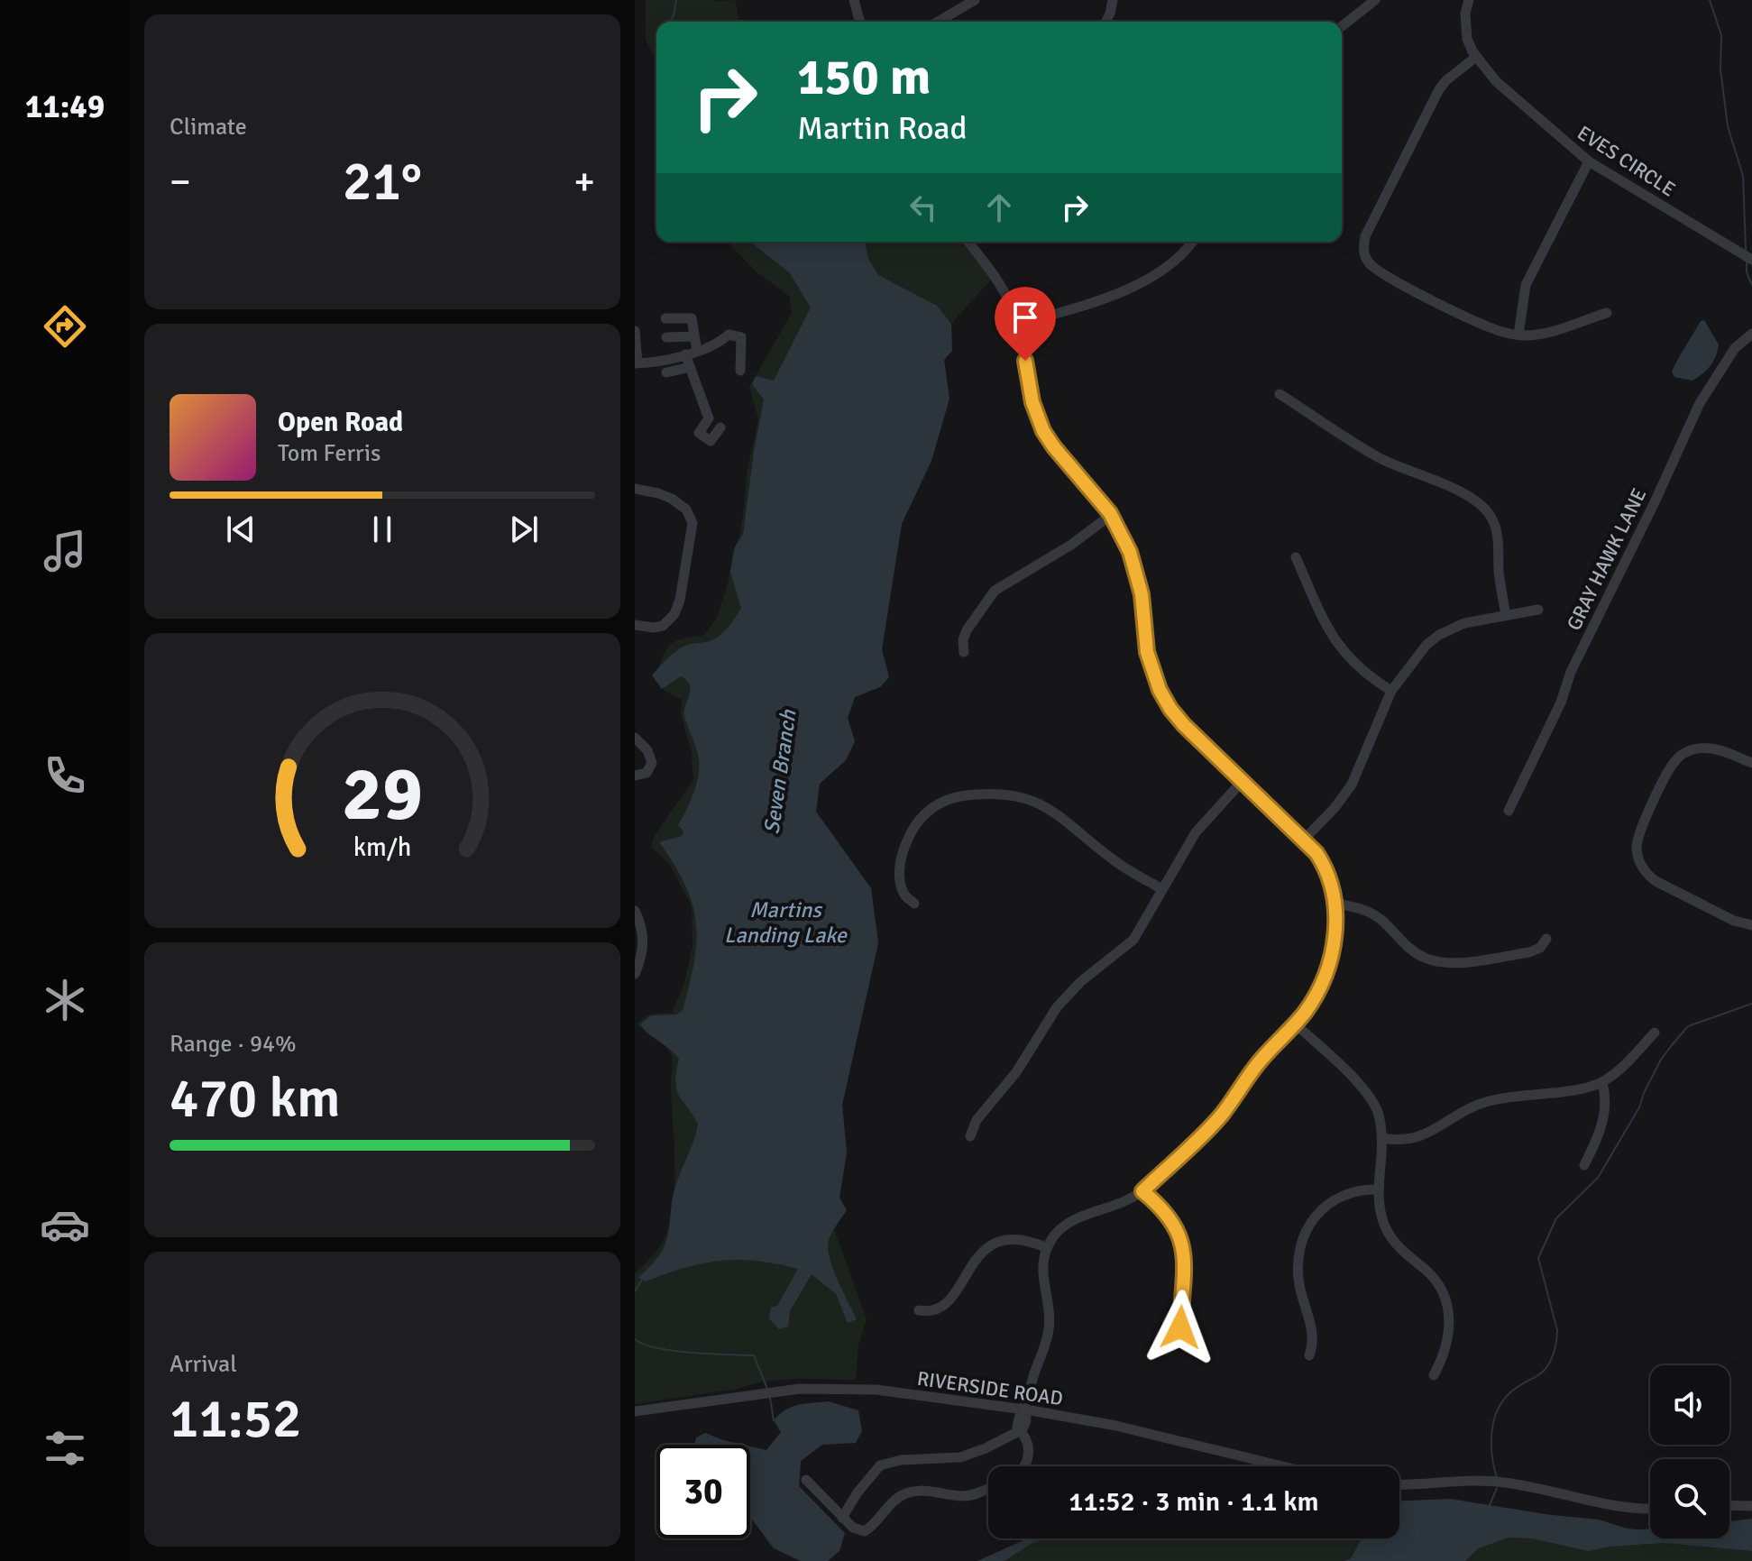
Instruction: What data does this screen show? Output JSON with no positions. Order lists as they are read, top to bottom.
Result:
{
  "streets": {
    "street": ["EVES CIRCLE", "GRAY HAWK LANE", "RIVERSIDE ROAD"]
  },
  "water": ["Seven Branch", "Martins Landing Lake"],
  "page": {
    "tabs": "11:49",
    "tile": [
      "Climate",
      ["Range · 94%", "470 km"],
      ["Arrival", "11:52"]
    ],
    "turn": ["150 m", "Martin Road"],
    "heat": ["−", "21°", "+"],
    "song": ["Open Road", "Tom Ferris"],
    "limit": "30",
    "trip": "11:52 · 3 min · 1.1 km",
    "gauge": ["29", "km/h"]
  }
}
